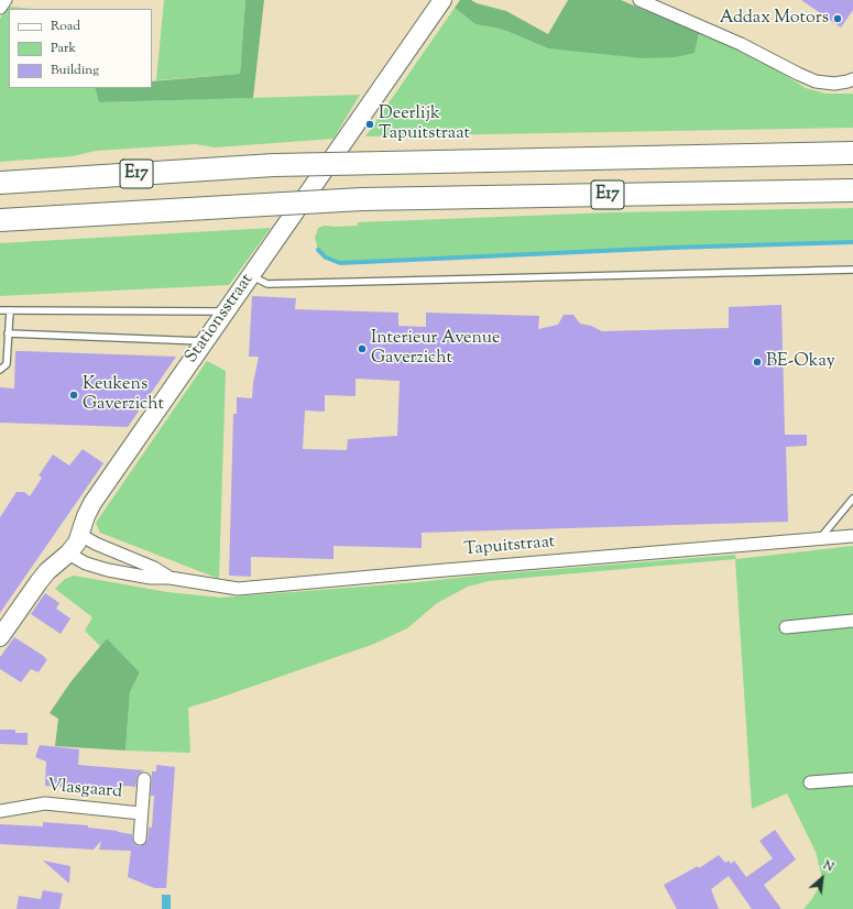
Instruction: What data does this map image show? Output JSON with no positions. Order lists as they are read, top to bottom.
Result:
{
  "streets": {
    "highway": ["E17"],
    "street": ["Stationsstraat", "Tapuitstraat", "Vlasgaard"]
  },
  "crossings": [
    ["Stationsstraat", "Tapuitstraat"]
  ],
  "places": [
    "Addax Motors",
    "Deerlijk Tapuitstraat",
    "Interieur Avenue Gaverzicht",
    "BE-Okay",
    "Keukens Gaverzicht"
  ],
  "legend": ["Road", "Park", "Building"],
  "north": "top right"
}
